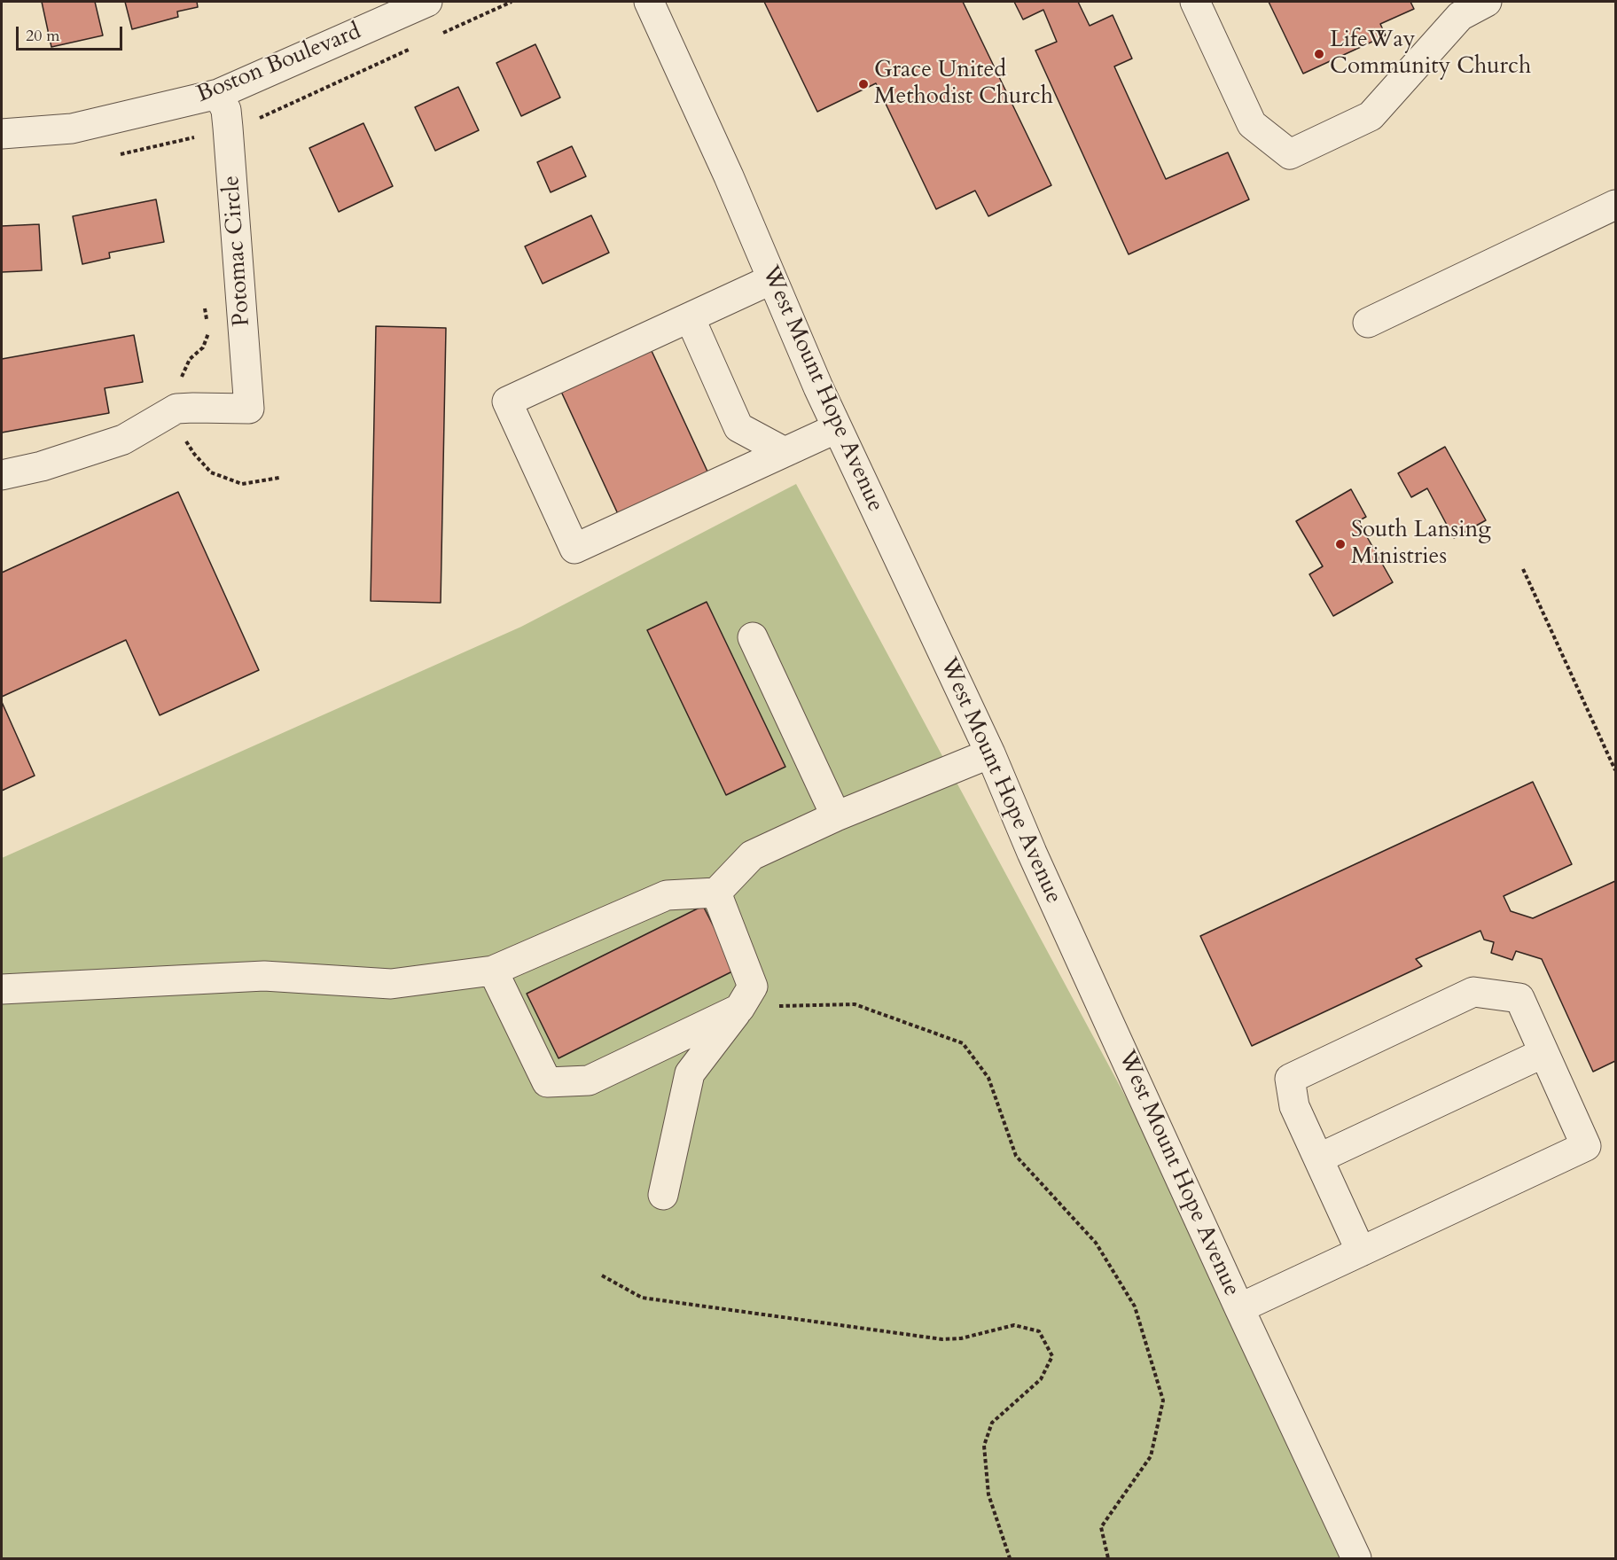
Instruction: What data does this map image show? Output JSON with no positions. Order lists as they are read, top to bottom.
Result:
{
  "streets": {
    "street": ["Boston Boulevard", "Potomac Circle", "West Mount Hope Avenue"]
  },
  "crossings": [
    ["Boston Boulevard", "Potomac Circle"]
  ],
  "places": ["LifeWay Community Church", "Grace United Methodist Church", "South Lansing Ministries"],
  "scale_bar": "20 m"
}
